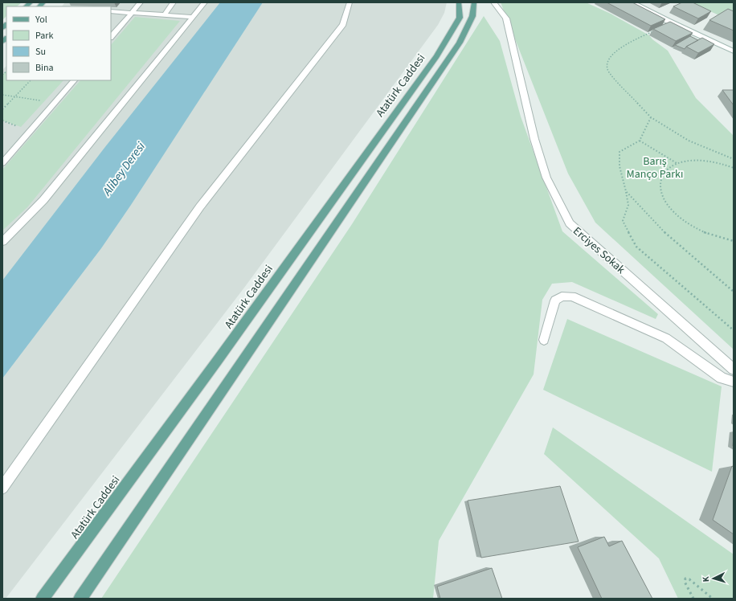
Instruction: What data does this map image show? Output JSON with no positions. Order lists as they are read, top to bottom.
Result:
{
  "streets": {
    "main road": ["Atatürk Caddesi"],
    "street": ["Erciyes Sokak"]
  },
  "water": ["Alibey Deresi"],
  "parks": ["Barış Manço Parkı"],
  "legend": [
    "Yol",
    "Park",
    "Su",
    "Bina"
  ],
  "north": "left"
}
